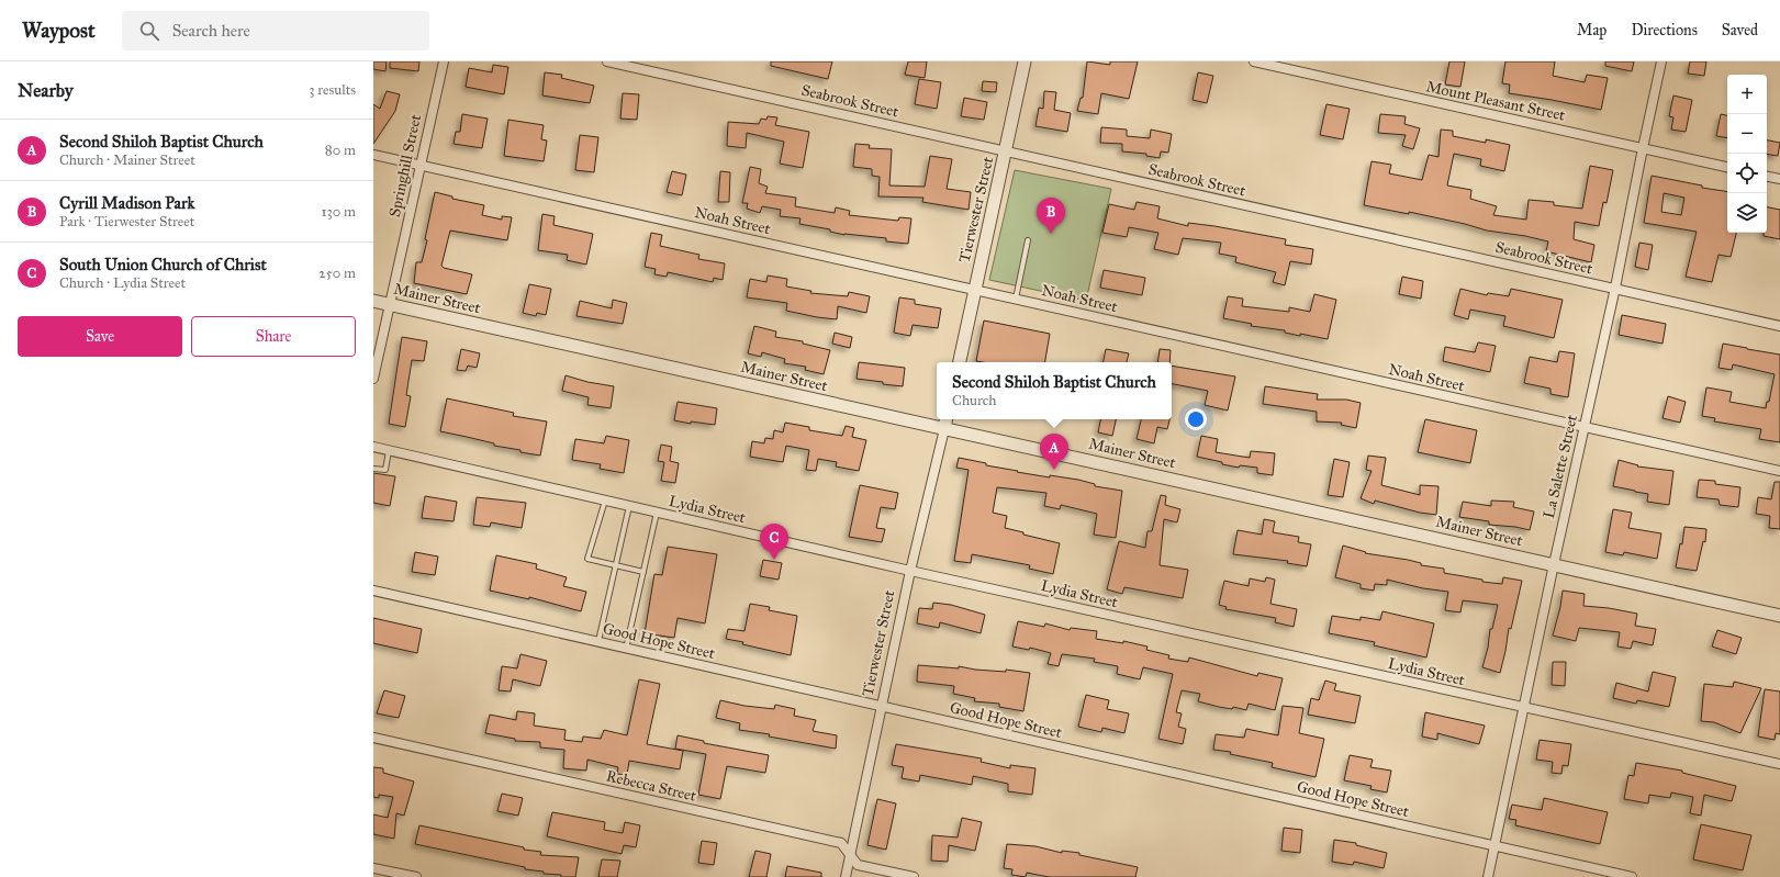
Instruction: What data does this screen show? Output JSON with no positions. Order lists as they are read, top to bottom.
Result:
{
  "streets": {
    "street": [
      "Seabrook Street",
      "Mount Pleasant Street",
      "Springhill Street",
      "Tierwester Street",
      "Noah Street",
      "Mainer Street",
      "La Salette Street",
      "Lydia Street",
      "Good Hope Street",
      "Rebecca Street"
    ]
  },
  "crossings": [
    ["Seabrook Street", "Tierwester Street"],
    ["Seabrook Street", "La Salette Street"],
    ["Mount Pleasant Street", "La Salette Street"],
    ["Springhill Street", "Noah Street"],
    ["Springhill Street", "Mainer Street"],
    ["Tierwester Street", "Noah Street"],
    ["Tierwester Street", "Mainer Street"],
    ["Tierwester Street", "Lydia Street"],
    ["Tierwester Street", "Good Hope Street"],
    ["Tierwester Street", "Rebecca Street"],
    ["Noah Street", "La Salette Street"],
    ["Mainer Street", "La Salette Street"],
    ["La Salette Street", "Lydia Street"],
    ["La Salette Street", "Good Hope Street"]
  ],
  "page": {
    "header": "Waypost",
    "search": "Search here",
    "nav": ["Map", "Directions", "Saved"],
    "heading": ["Nearby", "3 results"],
    "map_buttons": ["+", "−"],
    "list": [
      {
        "mark": "A",
        "name": "Second Shiloh Baptist Church",
        "note": "Church · Mainer Street",
        "value": "80 m"
      },
      {
        "mark": "B",
        "name": "Cyrill Madison Park",
        "note": "Park · Tierwester Street",
        "value": "130 m"
      },
      {
        "mark": "C",
        "name": "South Union Church of Christ",
        "note": "Church · Lydia Street",
        "value": "250 m"
      }
    ],
    "pins": ["B", "A", "C"],
    "buttons": ["Save", "Share"],
    "popup": ["Second Shiloh Baptist Church", "Church"]
  }
}
